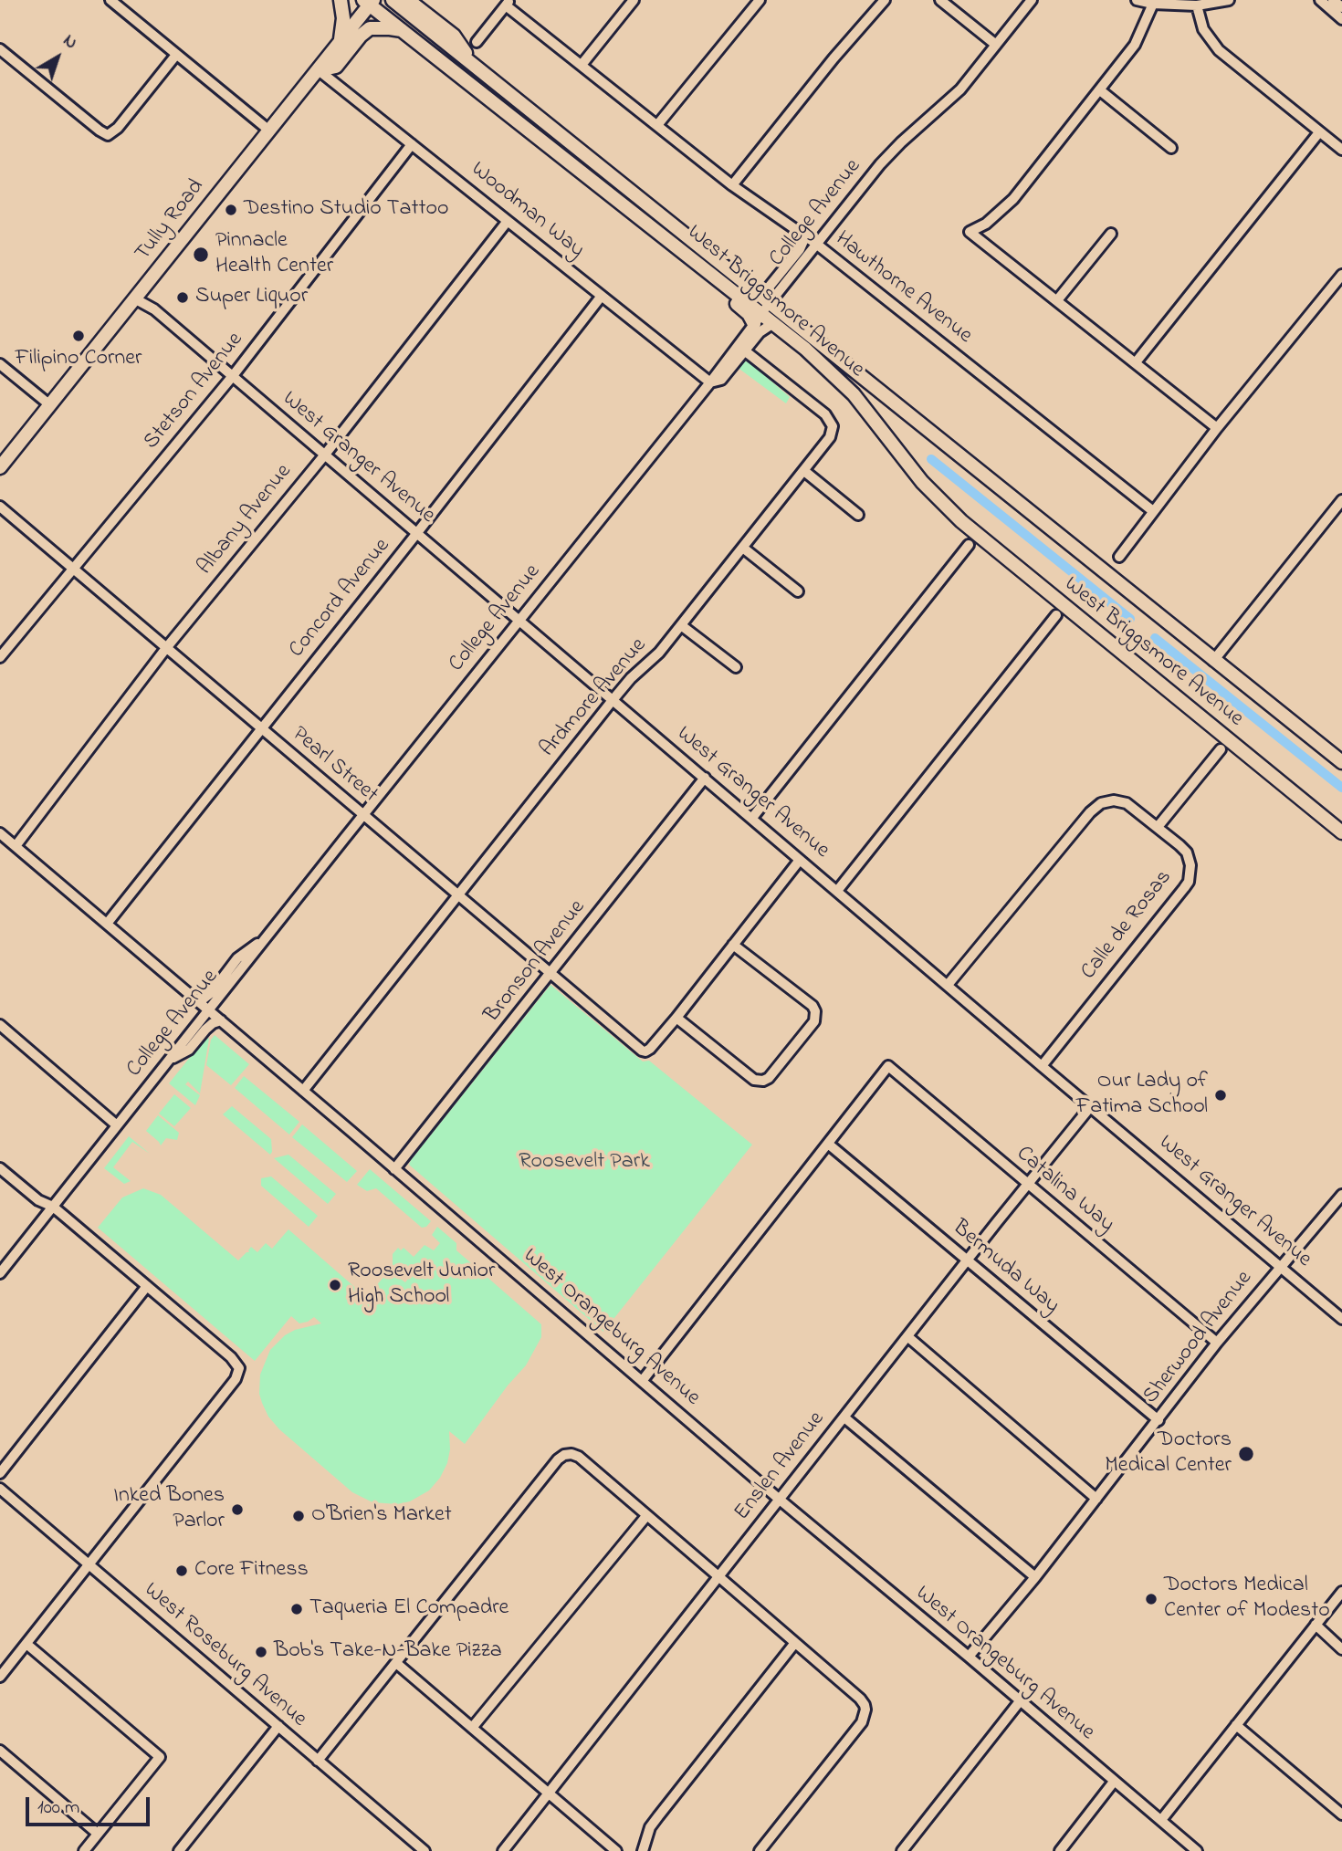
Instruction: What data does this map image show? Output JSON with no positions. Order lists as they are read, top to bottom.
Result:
{
  "streets": {
    "main road": ["Tully Road", "West Briggsmore Avenue"],
    "street": [
      "Woodman Way",
      "College Avenue",
      "Hawthorne Avenue",
      "Stetson Avenue",
      "West Granger Avenue",
      "Albany Avenue",
      "Concord Avenue",
      "Ardmore Avenue",
      "Pearl Street",
      "Calle de Rosas",
      "Bronson Avenue",
      "Catalina Way",
      "Bermuda Way",
      "West Orangeburg Avenue",
      "Sherwood Avenue",
      "Enslen Avenue",
      "West Roseburg Avenue"
    ]
  },
  "crossings": [
    ["Woodman Way", "College Avenue"],
    ["Woodman Way", "Tully Road"],
    ["Woodman Way", "Stetson Avenue"],
    ["Woodman Way", "Albany Avenue"],
    ["Woodman Way", "Concord Avenue"],
    ["College Avenue", "Hawthorne Avenue"],
    ["College Avenue", "West Briggsmore Avenue"],
    ["College Avenue", "West Granger Avenue"],
    ["College Avenue", "Ardmore Avenue"],
    ["College Avenue", "Pearl Street"],
    ["College Avenue", "West Orangeburg Avenue"],
    ["Tully Road", "West Briggsmore Avenue"],
    ["Tully Road", "West Granger Avenue"],
    ["Stetson Avenue", "West Granger Avenue"],
    ["Stetson Avenue", "Pearl Street"],
    ["West Granger Avenue", "Albany Avenue"],
    ["West Granger Avenue", "Concord Avenue"],
    ["West Granger Avenue", "Ardmore Avenue"],
    ["West Granger Avenue", "Calle de Rosas"],
    ["West Granger Avenue", "Bronson Avenue"],
    ["West Granger Avenue", "Sherwood Avenue"],
    ["West Granger Avenue", "Enslen Avenue"],
    ["Albany Avenue", "Pearl Street"],
    ["Albany Avenue", "West Orangeburg Avenue"],
    ["Concord Avenue", "Pearl Street"],
    ["Concord Avenue", "West Orangeburg Avenue"],
    ["Ardmore Avenue", "Pearl Street"],
    ["Ardmore Avenue", "West Orangeburg Avenue"],
    ["Pearl Street", "Bronson Avenue"],
    ["Bronson Avenue", "West Orangeburg Avenue"],
    ["Catalina Way", "Bermuda Way"],
    ["Catalina Way", "Sherwood Avenue"],
    ["Catalina Way", "Enslen Avenue"],
    ["Bermuda Way", "Sherwood Avenue"],
    ["Bermuda Way", "Enslen Avenue"],
    ["West Orangeburg Avenue", "Sherwood Avenue"],
    ["West Orangeburg Avenue", "Enslen Avenue"]
  ],
  "parks": ["Roosevelt Park"],
  "places": [
    "Destino Studio Tattoo",
    "Pinnacle Health Center",
    "Super Liquor",
    "Filipino Corner",
    "Our Lady of Fatima School",
    "Roosevelt Junior High School",
    "Doctors Medical Center",
    "Inked Bones Parlor",
    "O'Brien's Market",
    "Core Fitness",
    "Doctors Medical Center of Modesto",
    "Taqueria El Compadre",
    "Bob's Take-N-Bake Pizza"
  ],
  "scale_bar": "100 m",
  "north": "top right"
}
